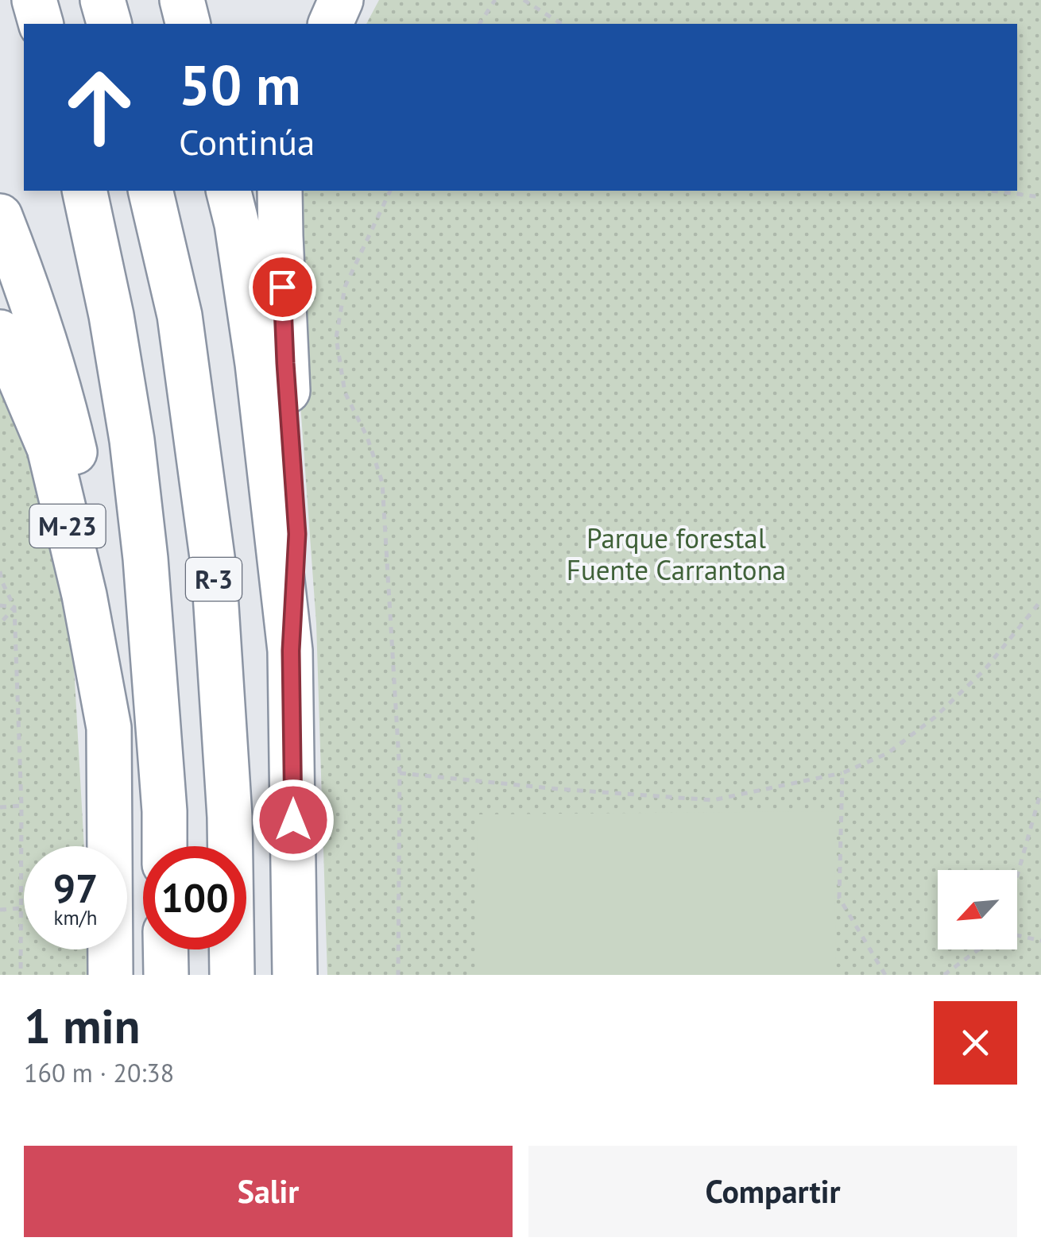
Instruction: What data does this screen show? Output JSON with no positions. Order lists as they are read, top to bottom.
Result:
{
  "streets": {
    "highway": ["M-23", "R-3"]
  },
  "parks": ["Parque forestal Fuente Carrantona"],
  "north": "bottom left",
  "page": {
    "turn": ["50 m", "Continúa"],
    "speed": "97 km/h",
    "limit": "100",
    "heading": ["1 min", "160 m · 20:38"],
    "buttons": ["Salir", "Compartir"]
  }
}
